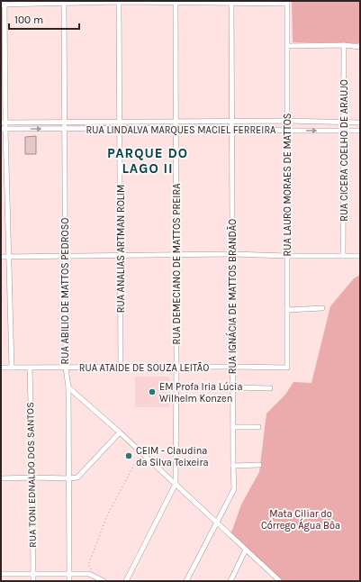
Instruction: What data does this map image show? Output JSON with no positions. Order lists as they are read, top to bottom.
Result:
{
  "streets": {
    "street": [
      "RUA LINDALVA MARQUES MACIEL FERREIRA",
      "RUA CICERA COELHO DE ARAUJO",
      "RUA LAURO MORAES DE MATTOS",
      "RUA ANALIAS ARTMAN ROLIM",
      "RUA DEMECIANO DE MATTOS PREIRA",
      "RUA ABILIO DE MATTOS PEDROSO",
      "RUA IGNÁCIA DE MATTOS BRANDÃO",
      "RUA ATAIDE DE SOUZA LEITÃO",
      "RUA TONI EDNALDO DOS SANTOS"
    ]
  },
  "crossings": [
    ["RUA LINDALVA MARQUES MACIEL FERREIRA", "RUA CICERA COELHO DE ARAUJO"],
    ["RUA LINDALVA MARQUES MACIEL FERREIRA", "RUA LAURO MORAES DE MATTOS"],
    ["RUA LINDALVA MARQUES MACIEL FERREIRA", "RUA ANALIAS ARTMAN ROLIM"],
    ["RUA LINDALVA MARQUES MACIEL FERREIRA", "RUA DEMECIANO DE MATTOS PREIRA"],
    ["RUA LINDALVA MARQUES MACIEL FERREIRA", "RUA ABILIO DE MATTOS PEDROSO"],
    ["RUA LINDALVA MARQUES MACIEL FERREIRA", "RUA IGNÁCIA DE MATTOS BRANDÃO"],
    ["RUA LAURO MORAES DE MATTOS", "RUA ATAIDE DE SOUZA LEITÃO"],
    ["RUA ANALIAS ARTMAN ROLIM", "RUA ATAIDE DE SOUZA LEITÃO"],
    ["RUA DEMECIANO DE MATTOS PREIRA", "RUA ATAIDE DE SOUZA LEITÃO"],
    ["RUA ABILIO DE MATTOS PEDROSO", "RUA ATAIDE DE SOUZA LEITÃO"],
    ["RUA IGNÁCIA DE MATTOS BRANDÃO", "RUA ATAIDE DE SOUZA LEITÃO"],
    ["RUA ATAIDE DE SOUZA LEITÃO", "RUA TONI EDNALDO DOS SANTOS"]
  ],
  "districts": ["PARQUE DO LAGO II"],
  "parks": ["Mata Ciliar do Córrego Água Bôa"],
  "places": ["EM Profª Iria Lúcia Wilhelm Konzen", "CEIM - Claudina da Silva Teixeira"],
  "scale_bar": "100 m"
}
